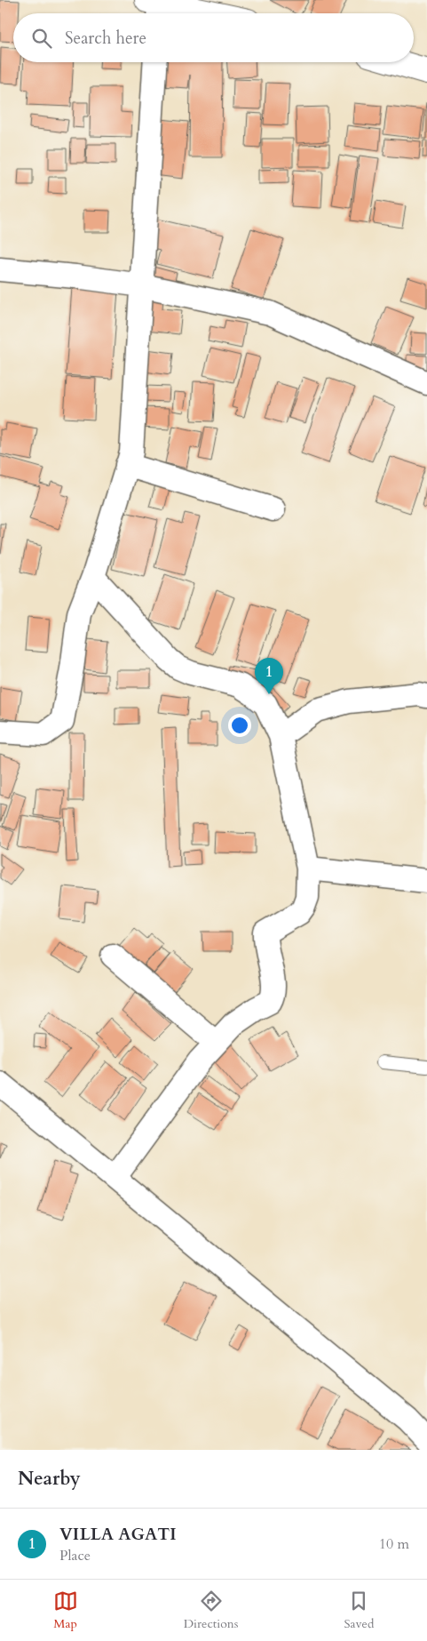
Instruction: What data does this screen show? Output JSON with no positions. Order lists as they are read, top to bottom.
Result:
{
  "page": {
    "search": "Search here",
    "pins": "1",
    "heading": "Nearby",
    "list": [
      {
        "mark": "1",
        "name": "VILLA AGATI",
        "note": "Place",
        "value": "10 m"
      }
    ],
    "nav": ["Map", "Directions", "Saved"]
  }
}
